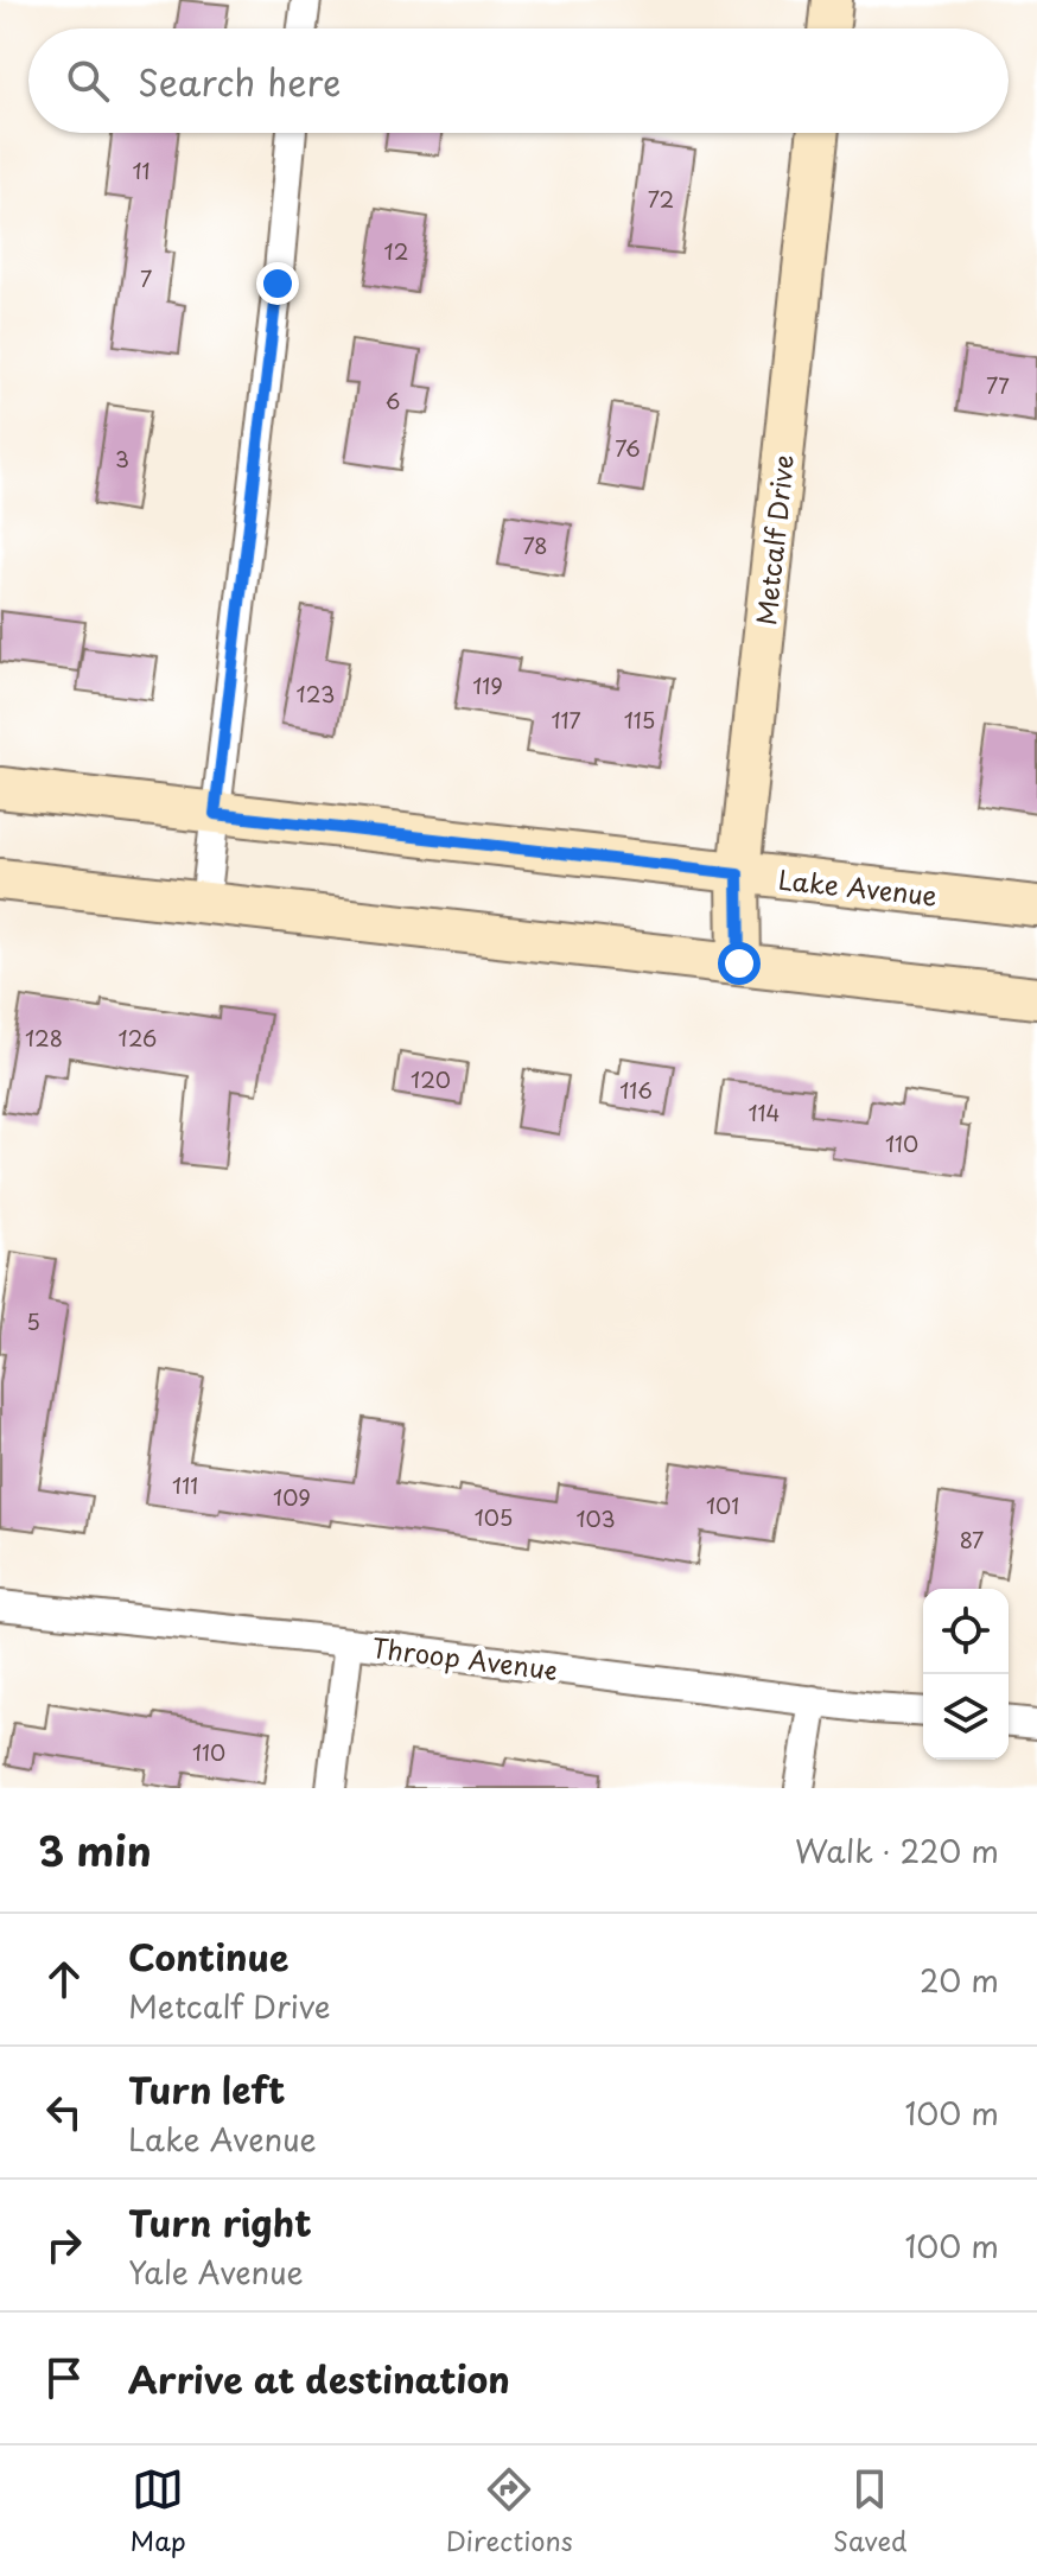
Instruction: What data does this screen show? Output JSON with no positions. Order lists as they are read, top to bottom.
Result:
{
  "streets": {
    "main road": ["Metcalf Drive", "Lake Avenue"],
    "street": ["Throop Avenue"]
  },
  "crossings": [
    ["Metcalf Drive", "Lake Avenue"]
  ],
  "house_numbers": [
    "11",
    "72",
    "12",
    "7",
    "77",
    "6",
    "76",
    "3",
    "78",
    "119",
    "123",
    "117",
    "115",
    "128",
    "126",
    "120",
    "116",
    "114",
    "110",
    "5",
    "111",
    "109",
    "101",
    "105",
    "103",
    "87",
    "110"
  ],
  "page": {
    "search": "Search here",
    "heading": ["3 min", "Walk · 220 m"],
    "list": [
      ["Continue", "Metcalf Drive", "20 m"],
      ["Turn left", "Lake Avenue", "100 m"],
      ["Turn right", "Yale Avenue", "100 m"],
      "Arrive at destination"
    ],
    "nav": ["Map", "Directions", "Saved"]
  }
}
